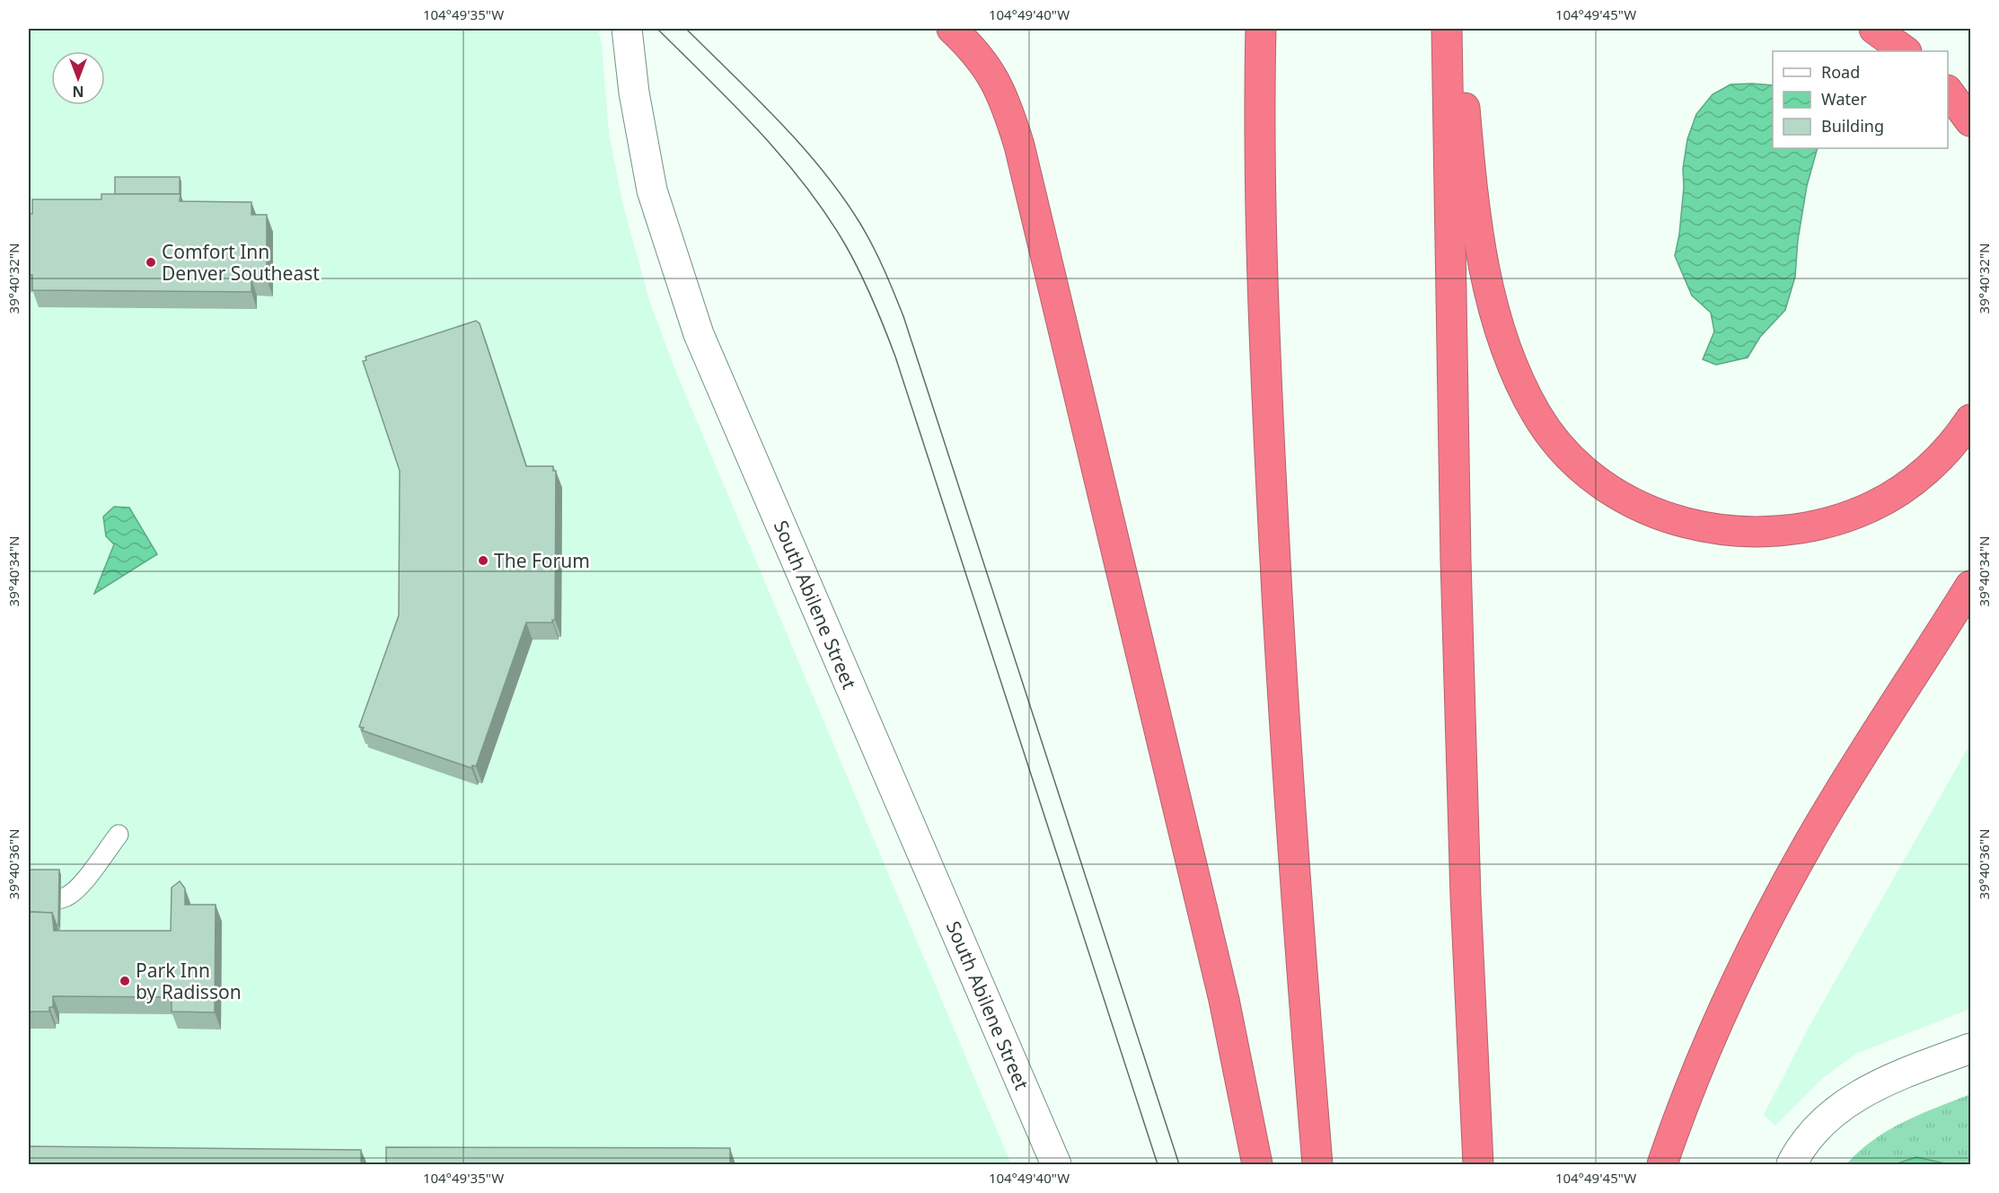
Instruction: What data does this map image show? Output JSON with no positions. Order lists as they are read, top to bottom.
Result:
{
  "streets": {
    "street": ["South Abilene Street"]
  },
  "places": ["Comfort Inn Denver Southeast", "The Forum", "Park Inn by Radisson"],
  "legend": ["Road", "Water", "Building"],
  "north": "bottom",
  "coordinates": [
    "104°49'35\"W",
    "104°49'40\"W",
    "104°49'45\"W",
    "39°40'32\"N",
    "39°40'34\"N",
    "39°40'36\"N"
  ]
}
